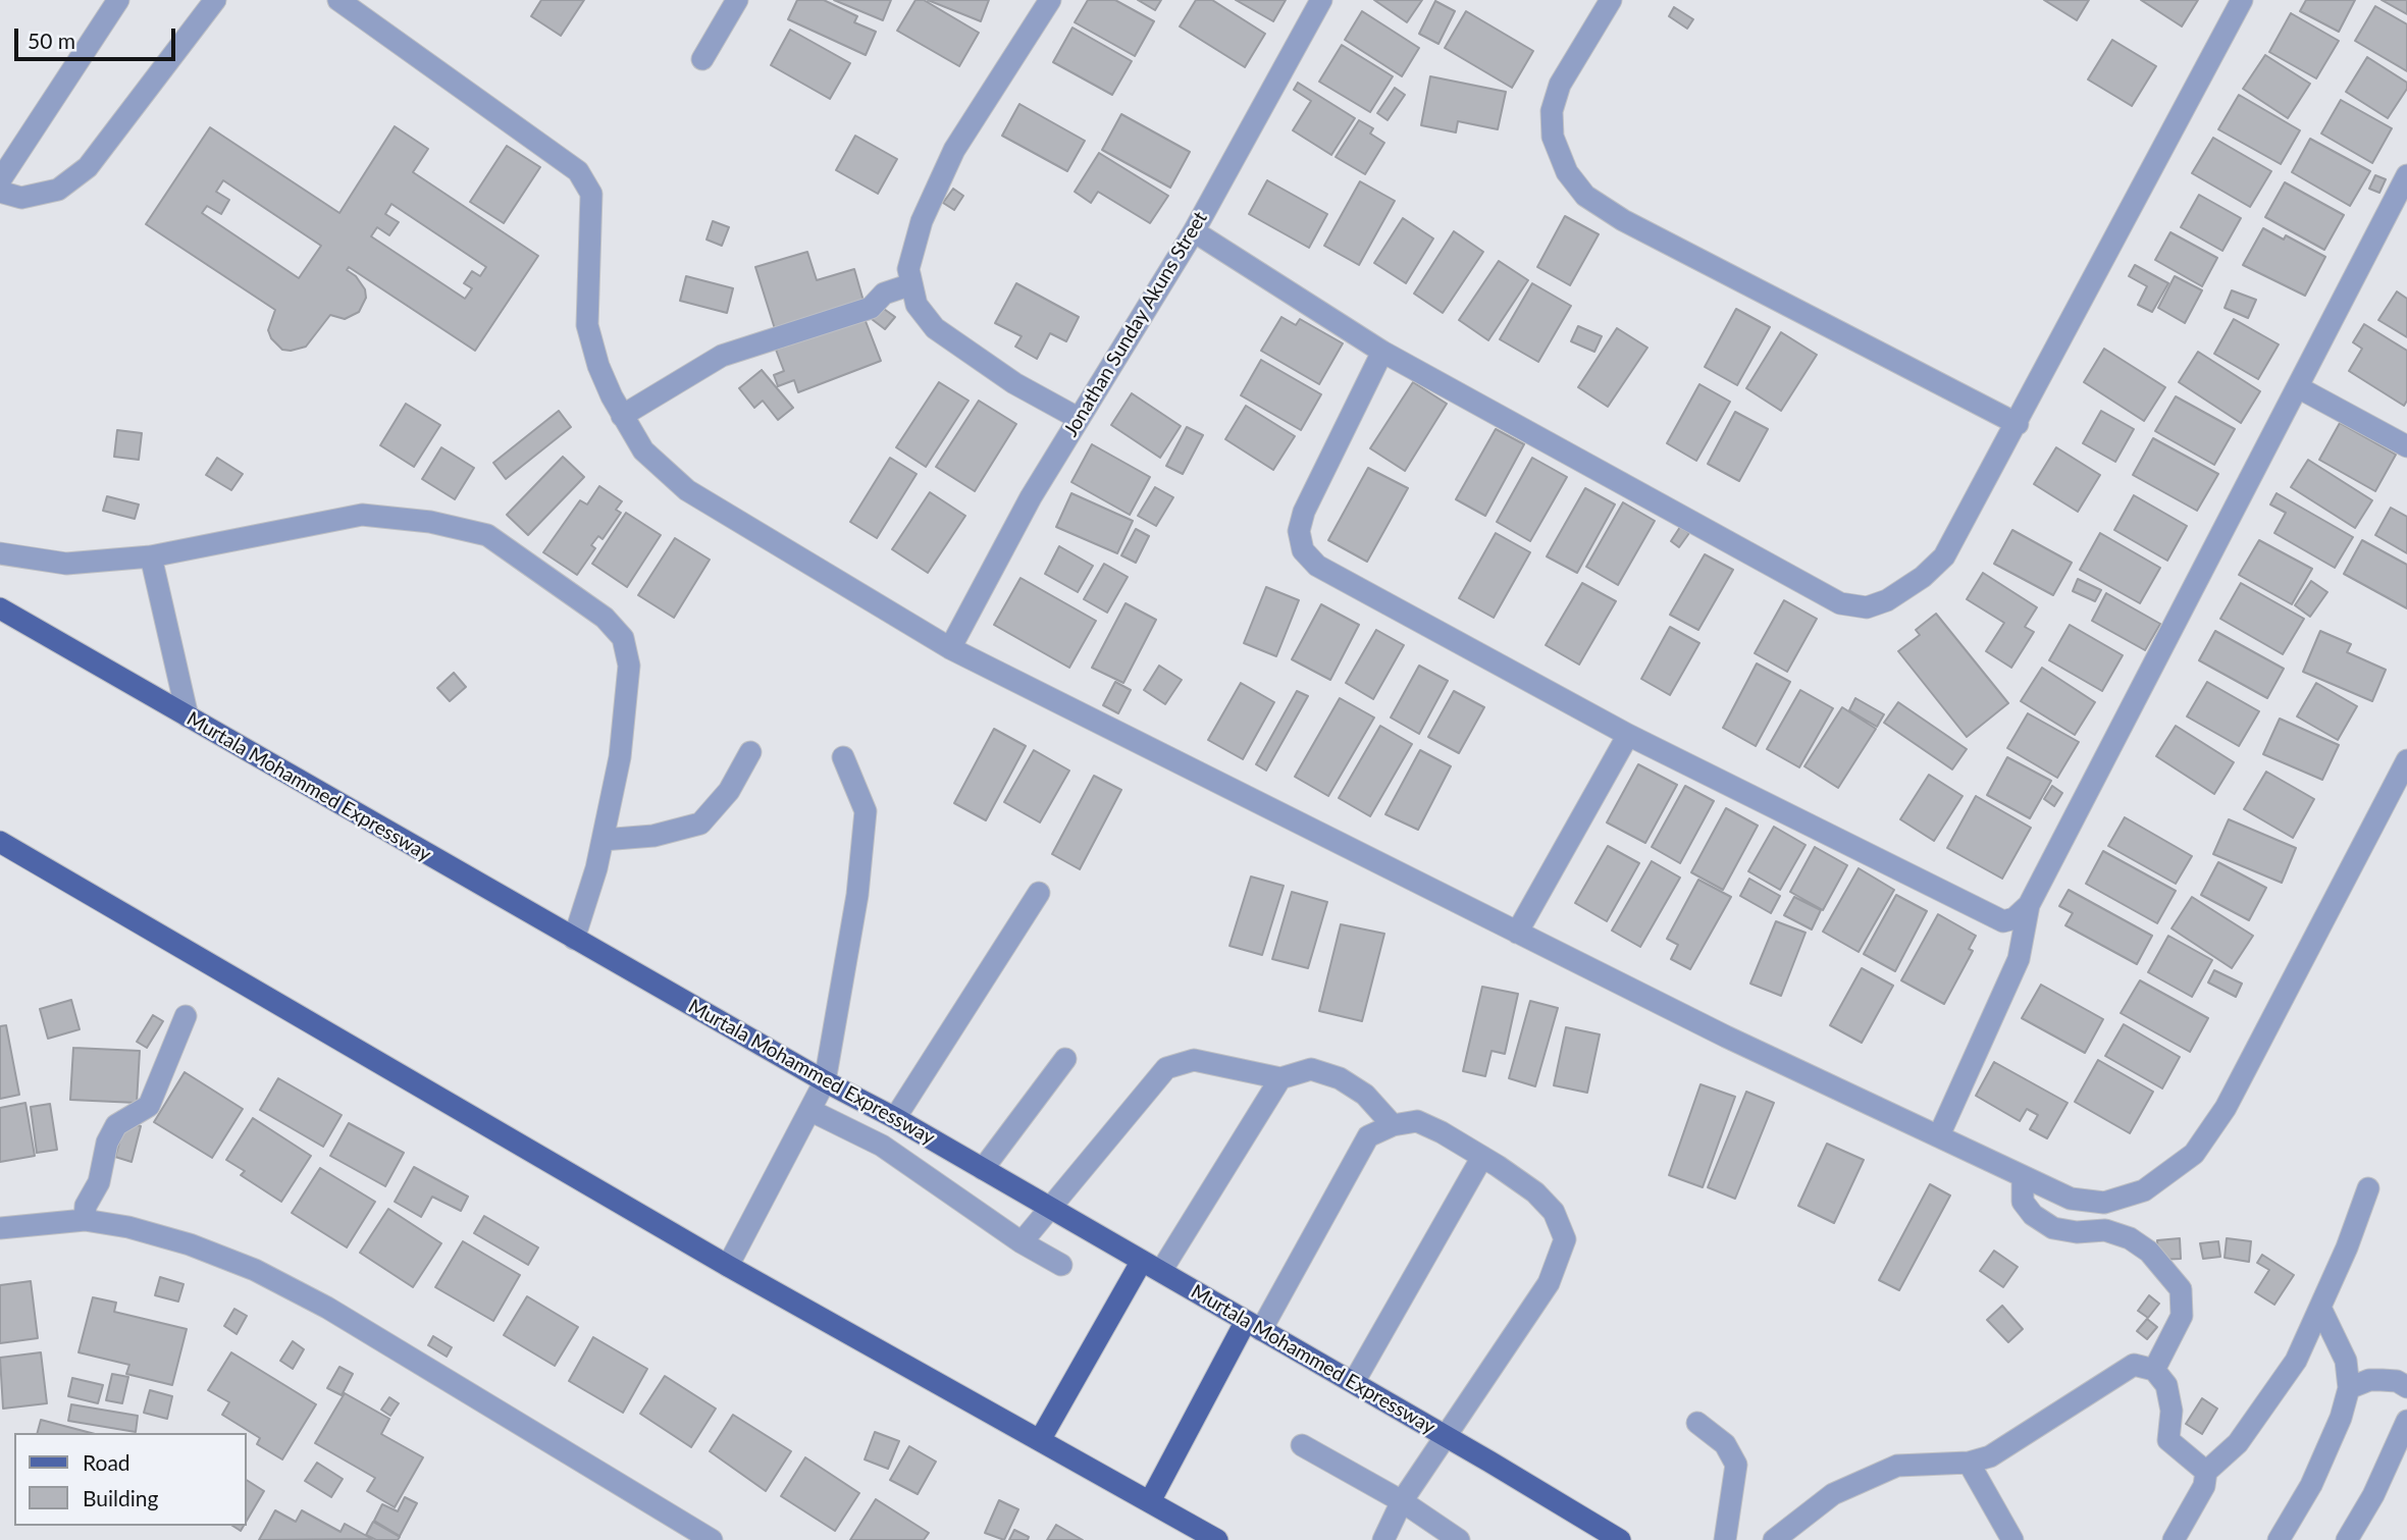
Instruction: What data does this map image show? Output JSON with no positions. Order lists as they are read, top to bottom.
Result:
{
  "streets": {
    "main road": ["Murtala Mohammed Expressway"],
    "street": ["Jonathan Sunday Akuns Street"]
  },
  "legend": ["Road", "Building"],
  "scale_bar": "50 m"
}
